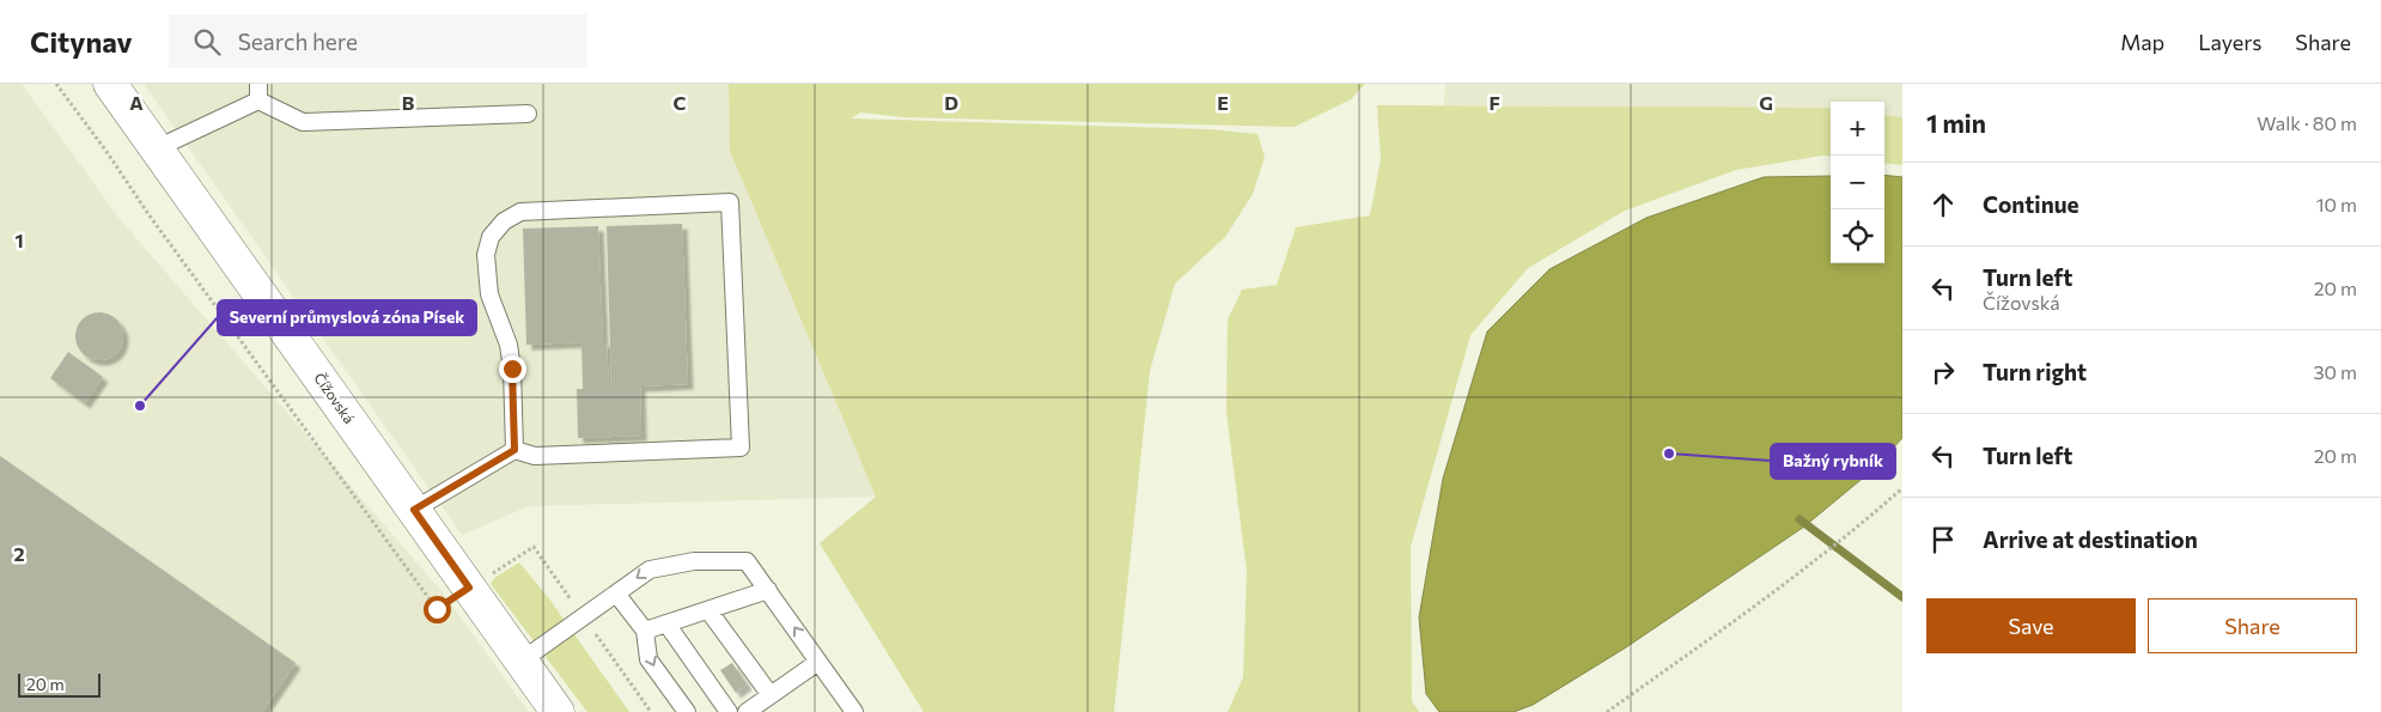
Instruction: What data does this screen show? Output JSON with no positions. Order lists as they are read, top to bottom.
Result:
{
  "streets": {
    "street": ["Čížovská"]
  },
  "places": ["Severní průmyslová zóna Písek", "Bažný rybník"],
  "scale_bar": "20 m",
  "page": {
    "header": "Citynav",
    "search": "Search here",
    "nav": ["Map", "Layers", "Share"],
    "heading": ["1 min", "Walk · 80 m"],
    "map_buttons": ["+", "−"],
    "list": [
      ["Continue", "10 m"],
      ["Turn left", "Čížovská", "20 m"],
      ["Turn right", "30 m"],
      ["Turn left", "20 m"],
      "Arrive at destination"
    ],
    "buttons": ["Save", "Share"],
    "scale": "20 m"
  },
  "grid": {
    "columns": [
      "A",
      "B",
      "C",
      "D",
      "E",
      "F",
      "G"
    ],
    "rows": ["1", "2"]
  }
}
